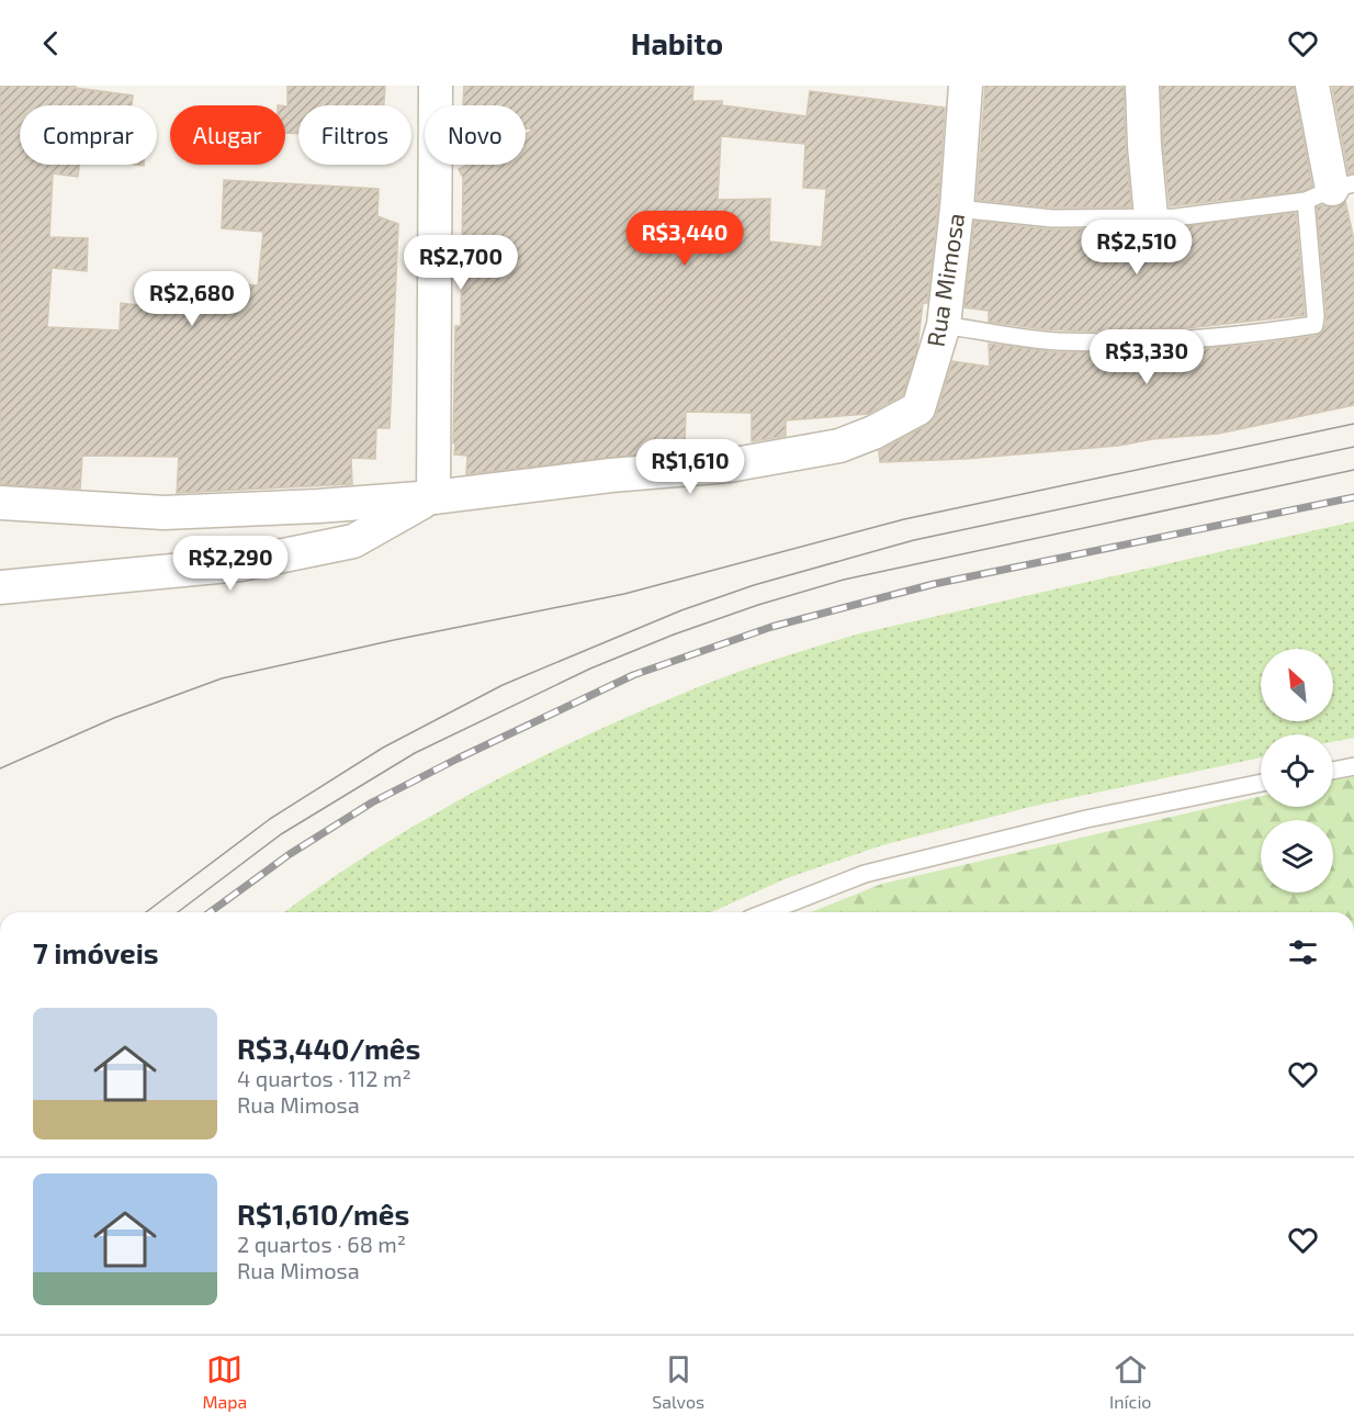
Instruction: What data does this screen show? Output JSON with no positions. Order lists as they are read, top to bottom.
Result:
{
  "streets": {
    "street": ["Rua Mimosa"]
  },
  "north": "top left",
  "page": {
    "header": "Habito",
    "chip": [
      "Comprar",
      "Alugar",
      "Filtros",
      "Novo"
    ],
    "price": [
      "R$3,440",
      "R$2,510",
      "R$2,700",
      "R$2,680",
      "R$3,330",
      "R$1,610",
      "R$2,290"
    ],
    "heading": "7 imóveis",
    "list": [
      {
        "name": "R$3,440/mês",
        "note": "4 quartos · 112 m² · Rua Mimosa"
      },
      {
        "name": "R$1,610/mês",
        "note": "2 quartos · 68 m² · Rua Mimosa"
      }
    ],
    "tabs": ["Mapa", "Salvos", "Início"]
  }
}
